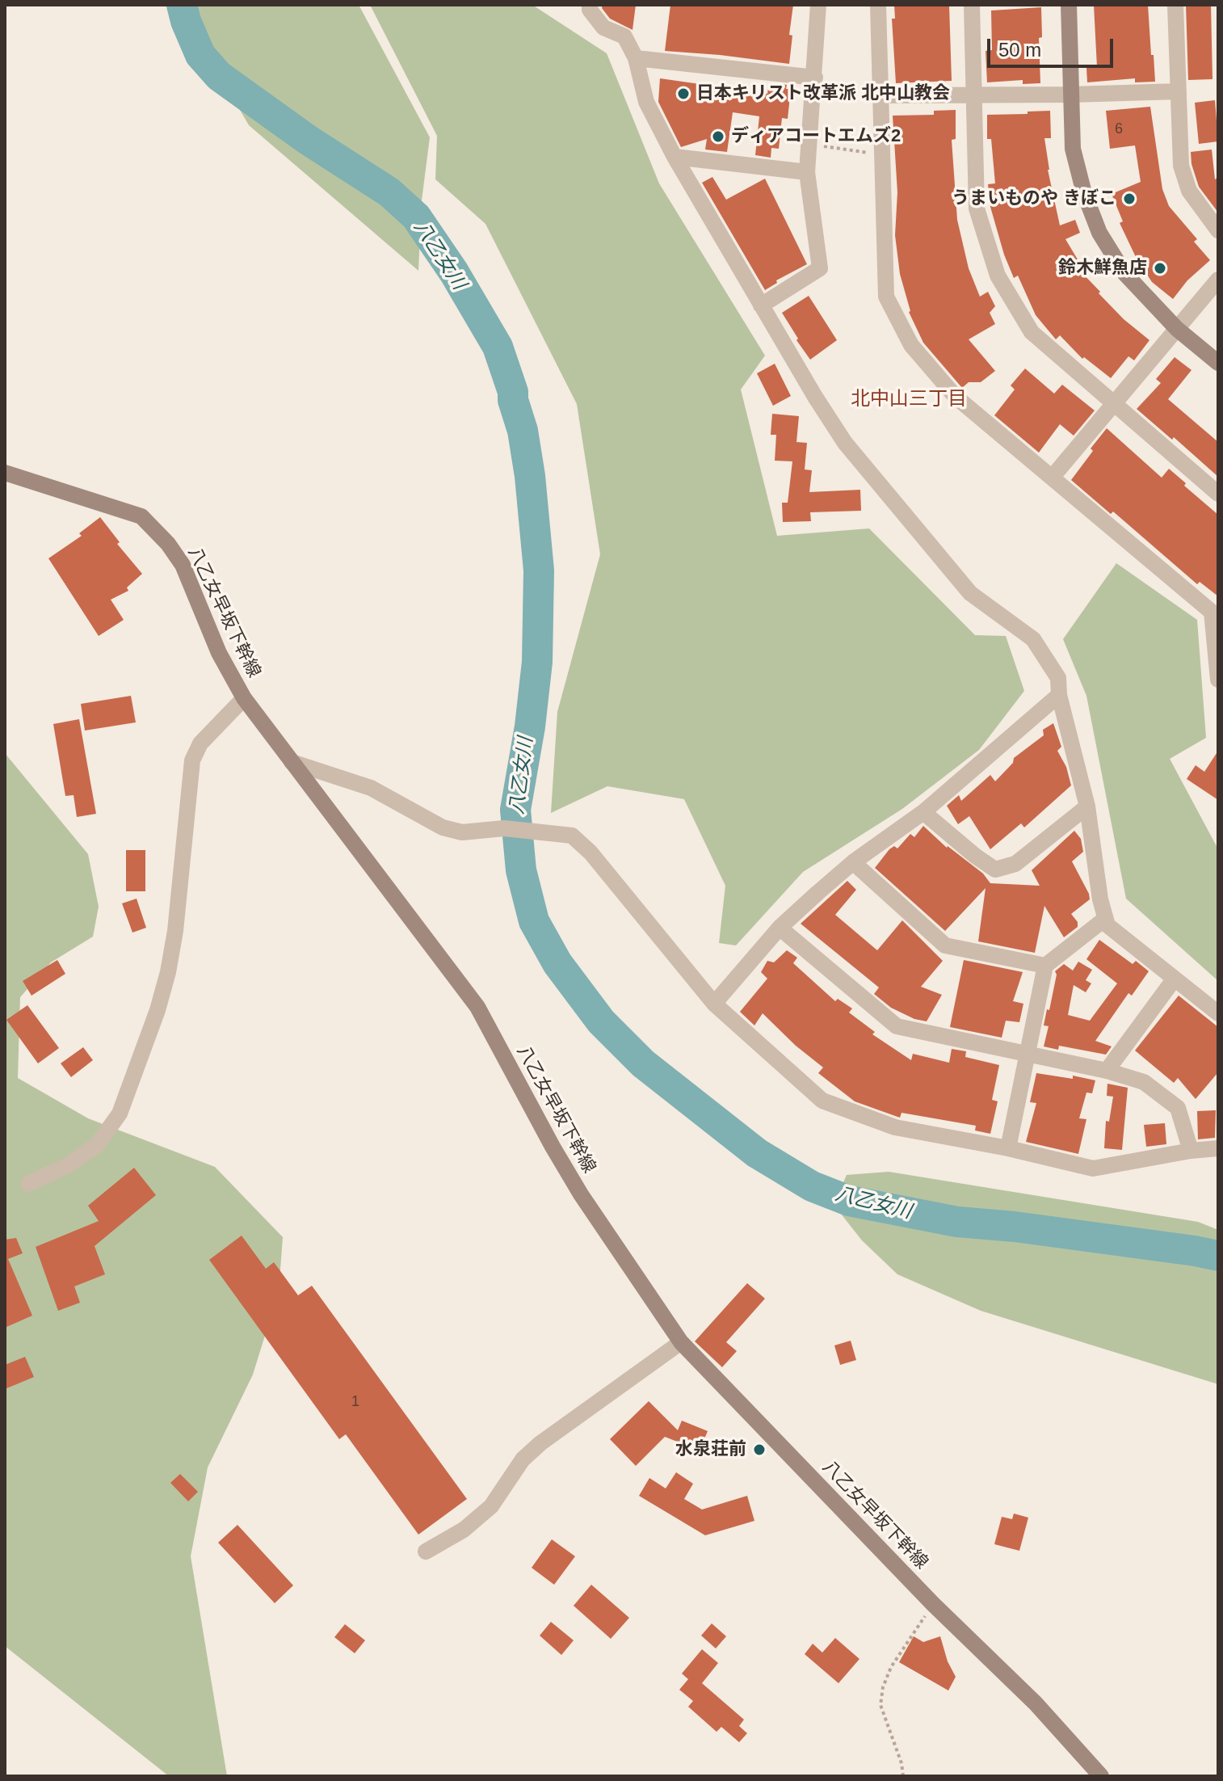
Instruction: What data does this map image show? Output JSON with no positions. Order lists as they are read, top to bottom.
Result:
{
  "streets": {
    "street": ["八乙女早坂下幹線"]
  },
  "districts": ["北中山三丁目"],
  "water": ["八乙女川"],
  "places": [
    "日本キリスト改革派 北中山教会",
    "ディアコートエムズ2",
    "うまいものや きぼこ",
    "鈴木鮮魚店",
    "水泉荘前"
  ],
  "house_numbers": ["6", "1"],
  "scale_bar": "50 m"
}
